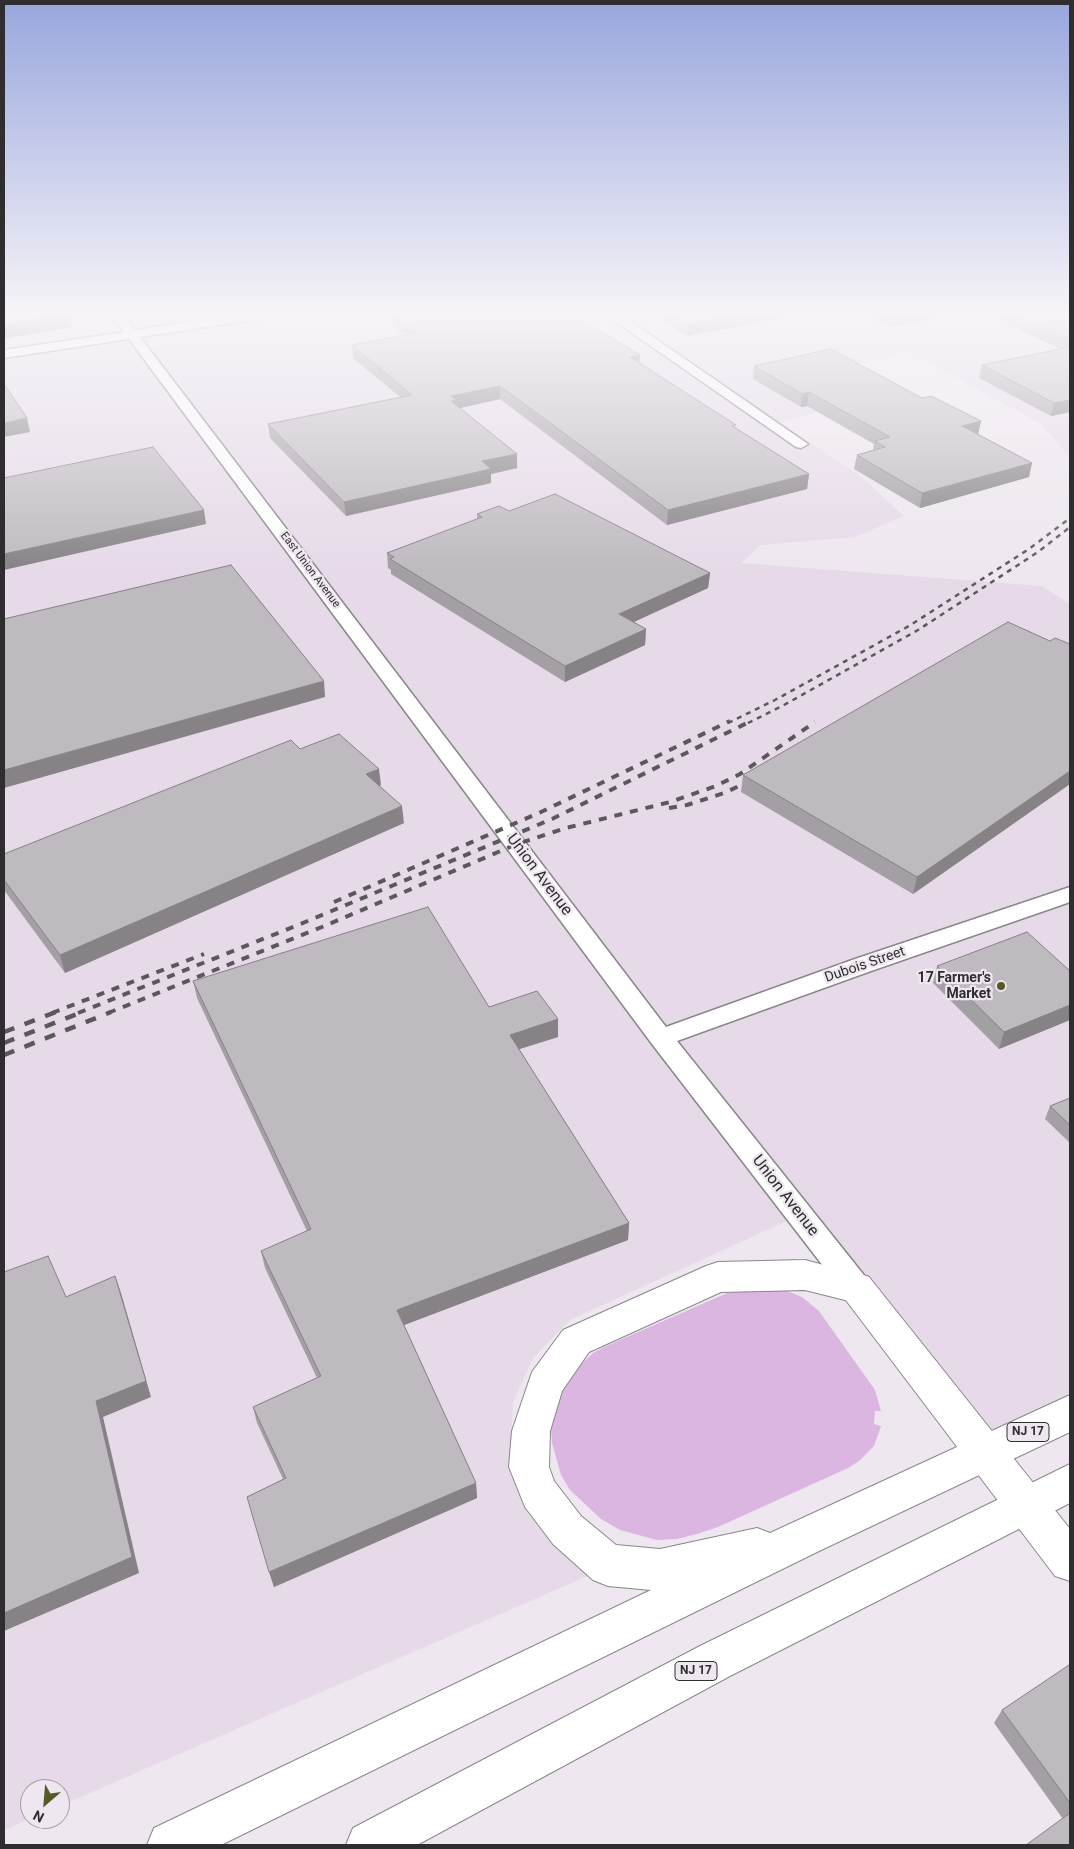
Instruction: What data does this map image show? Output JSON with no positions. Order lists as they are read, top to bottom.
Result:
{
  "streets": {
    "main road": ["Union Avenue", "NJ 17"],
    "street": ["East Union Avenue", "Dubois Street"]
  },
  "crossings": [
    ["East Union Avenue", "Union Avenue"],
    ["Union Avenue", "Dubois Street"],
    ["Union Avenue", "NJ 17"]
  ],
  "places": ["17 Farmer's Market"],
  "north": "bottom left"
}
